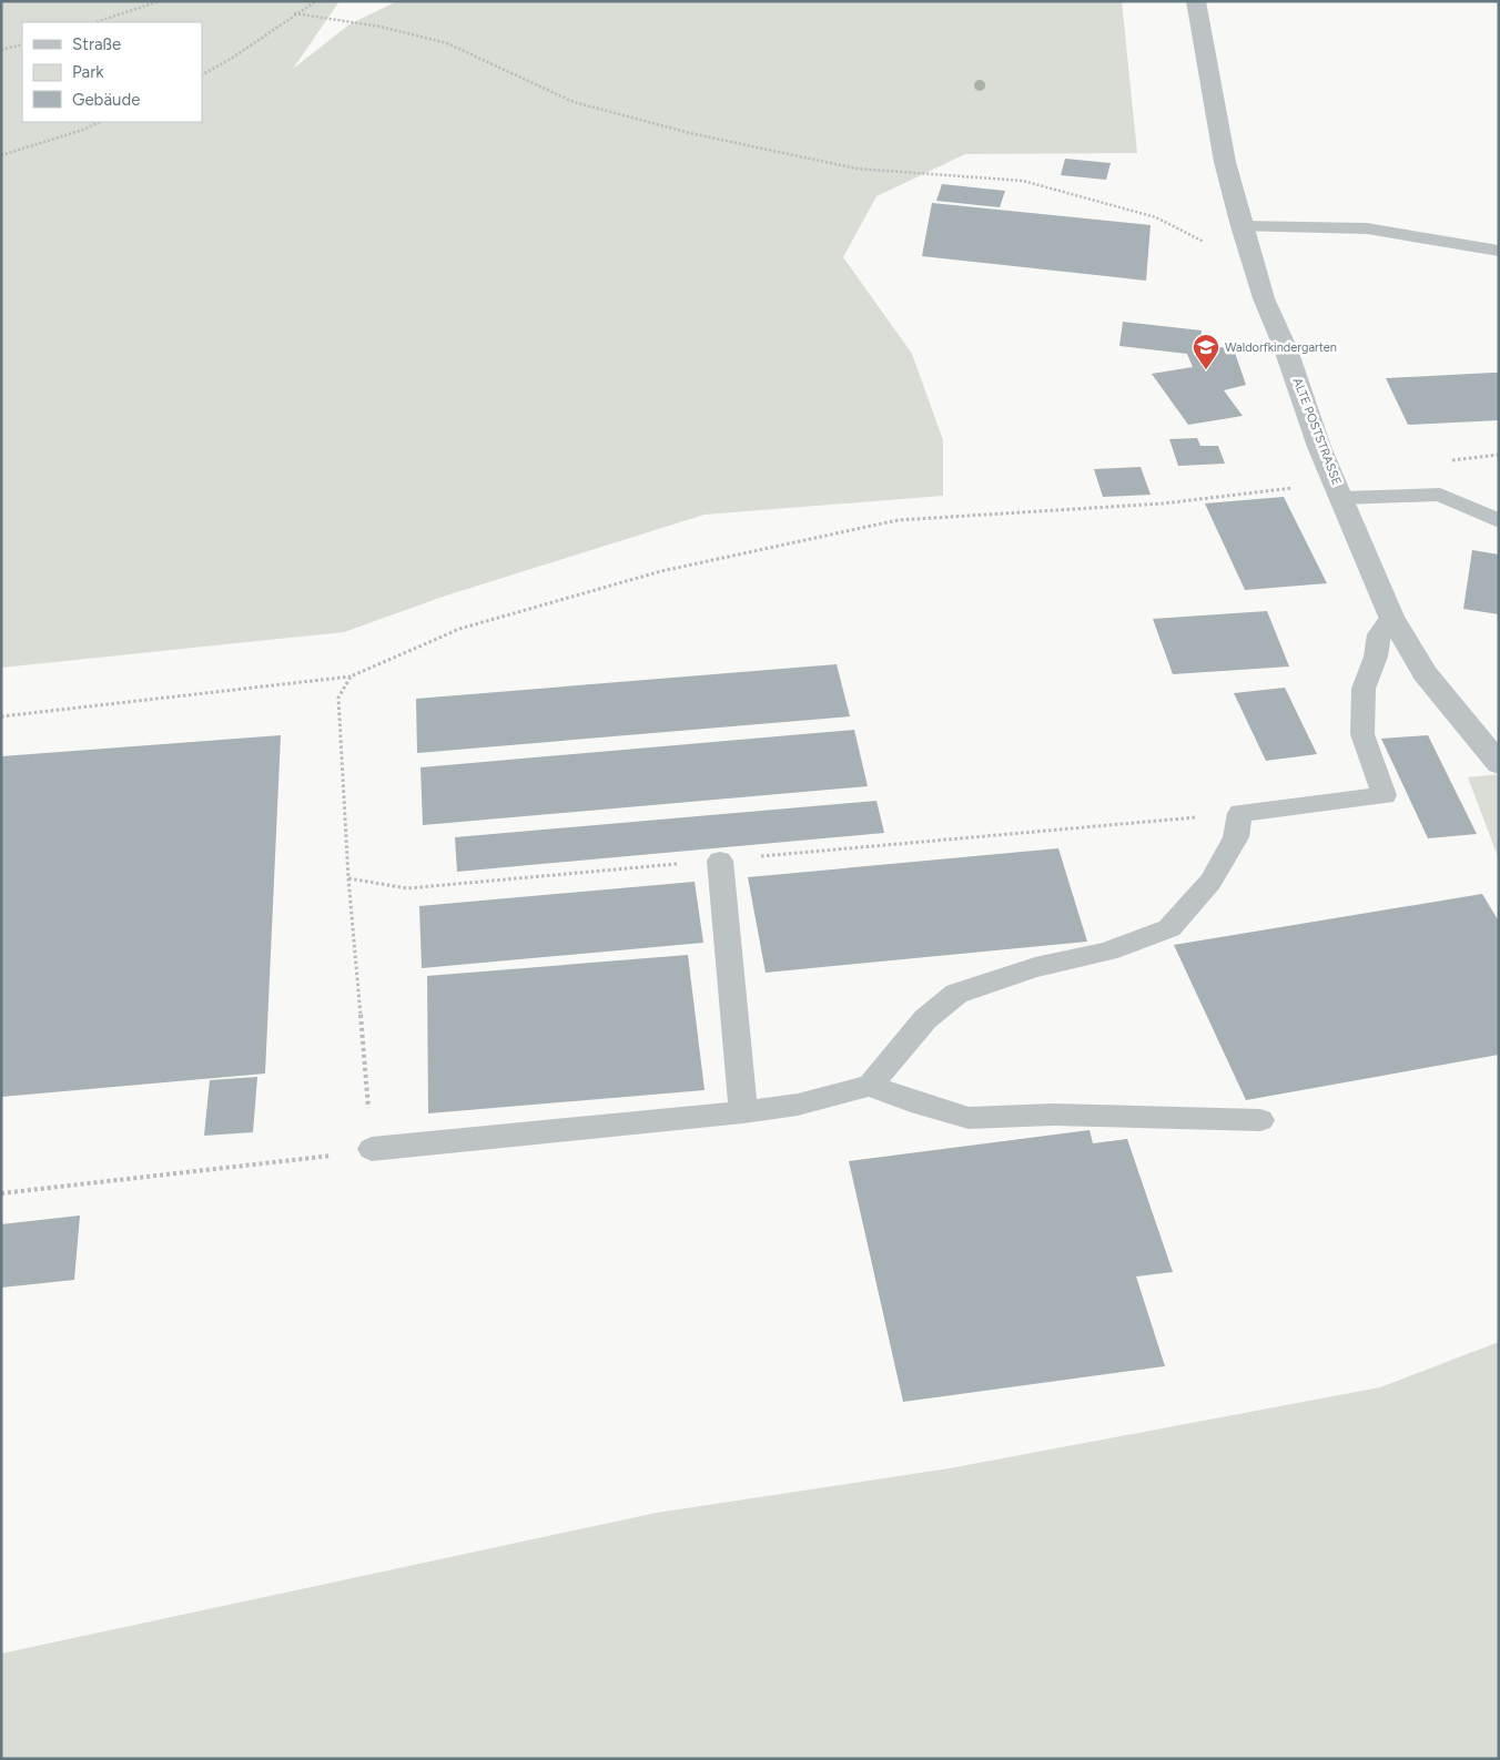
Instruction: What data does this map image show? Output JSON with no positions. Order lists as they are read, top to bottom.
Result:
{
  "streets": {
    "street": ["ALTE POSTSTRASSE"]
  },
  "places": {
    "school or university": ["Waldorfkindergarten"]
  },
  "legend": ["Straße", "Park", "Gebäude"]
}
